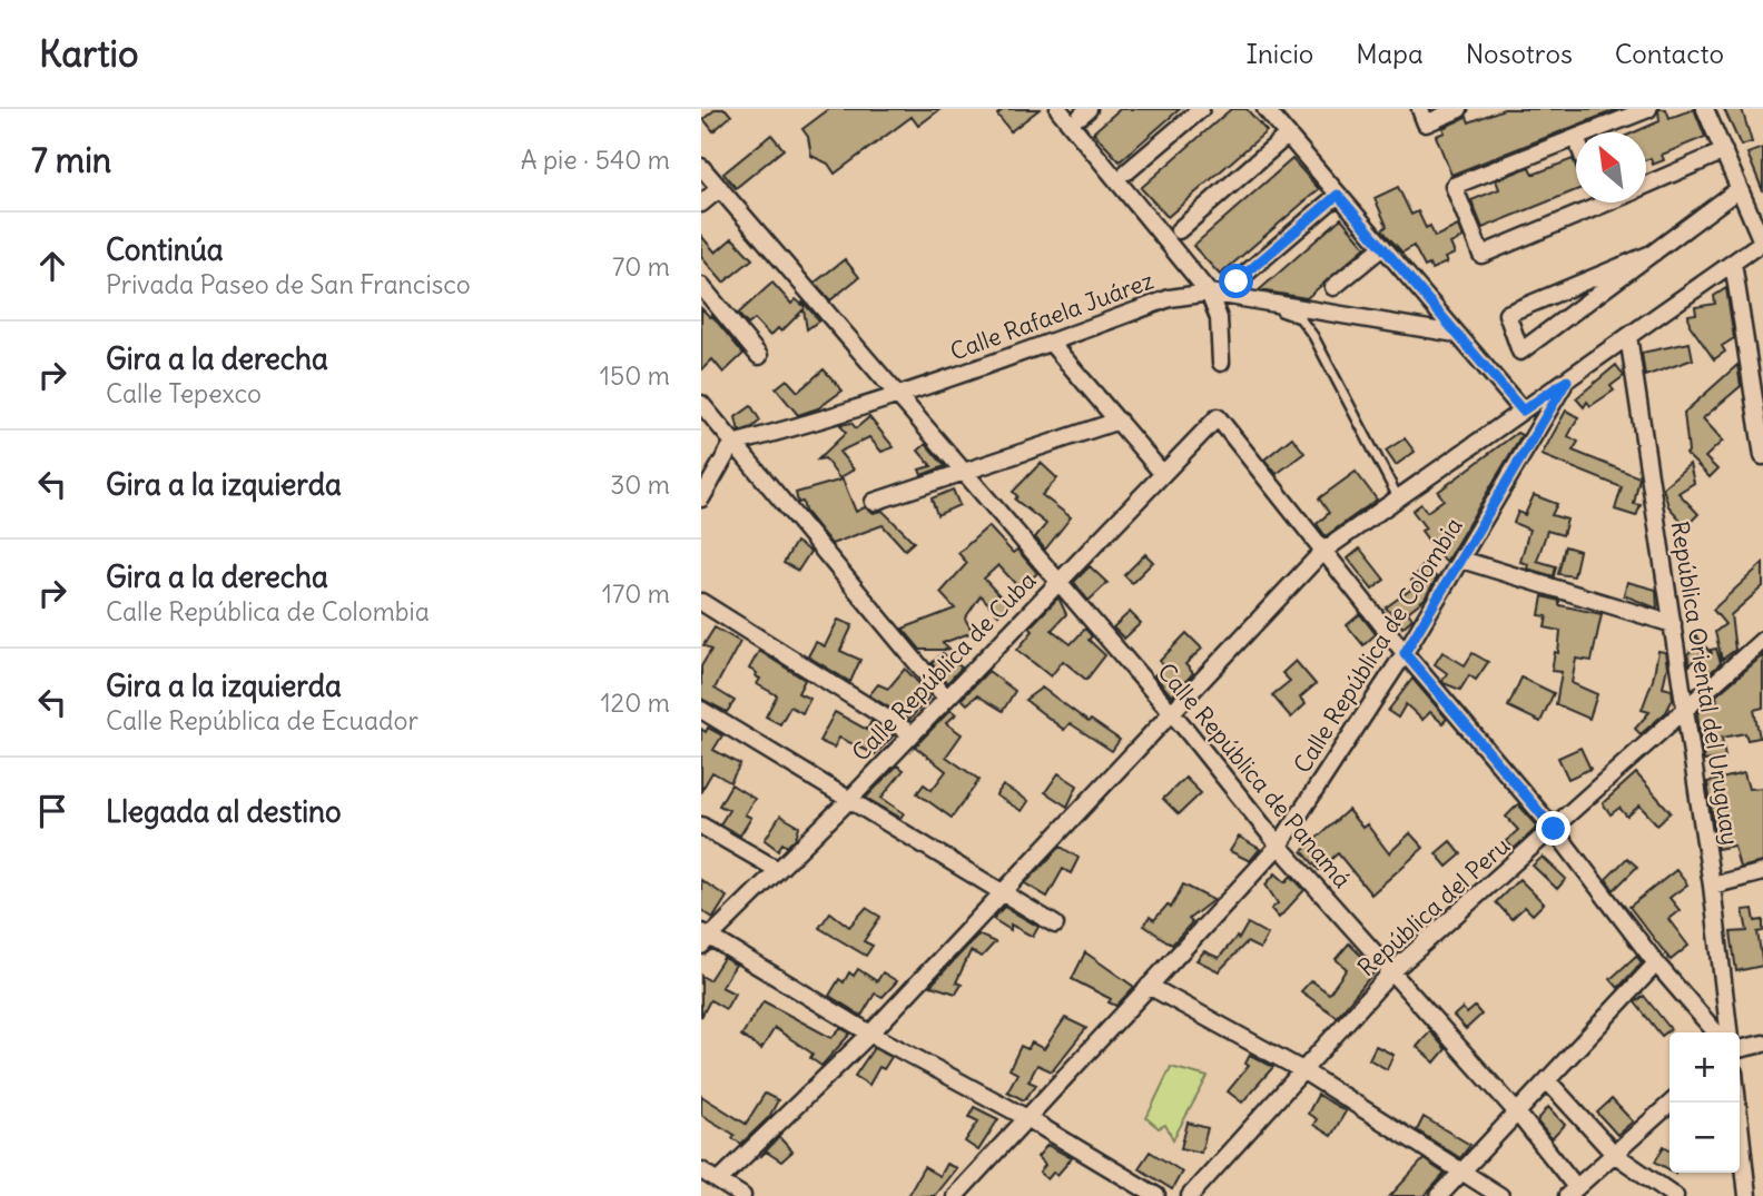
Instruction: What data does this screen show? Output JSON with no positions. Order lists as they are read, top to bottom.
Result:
{
  "streets": {
    "street": [
      "Calle Rafaela Juárez",
      "Calle República de Colombia",
      "Calle República de Cuba",
      "República Oriental del Uruguay",
      "Calle República de Panamá",
      "República del Peru"
    ]
  },
  "crossings": [
    ["Calle Rafaela Juárez", "Calle República de Panamá"],
    ["Calle República de Colombia", "Calle República de Panamá"],
    ["Calle República de Cuba", "Calle República de Panamá"],
    ["República Oriental del Uruguay", "República del Peru"],
    ["Calle República de Panamá", "República del Peru"]
  ],
  "north": "top left",
  "page": {
    "header": "Kartio",
    "nav": [
      "Inicio",
      "Mapa",
      "Nosotros",
      "Contacto"
    ],
    "heading": ["7 min", "A pie · 540 m"],
    "list": [
      ["Continúa", "Privada Paseo de San Francisco", "70 m"],
      ["Gira a la derecha", "Calle Tepexco", "150 m"],
      ["Gira a la izquierda", "30 m"],
      ["Gira a la derecha", "Calle República de Colombia", "170 m"],
      ["Gira a la izquierda", "Calle República de Ecuador", "120 m"],
      "Llegada al destino"
    ],
    "map_buttons": ["+", "−"]
  }
}
